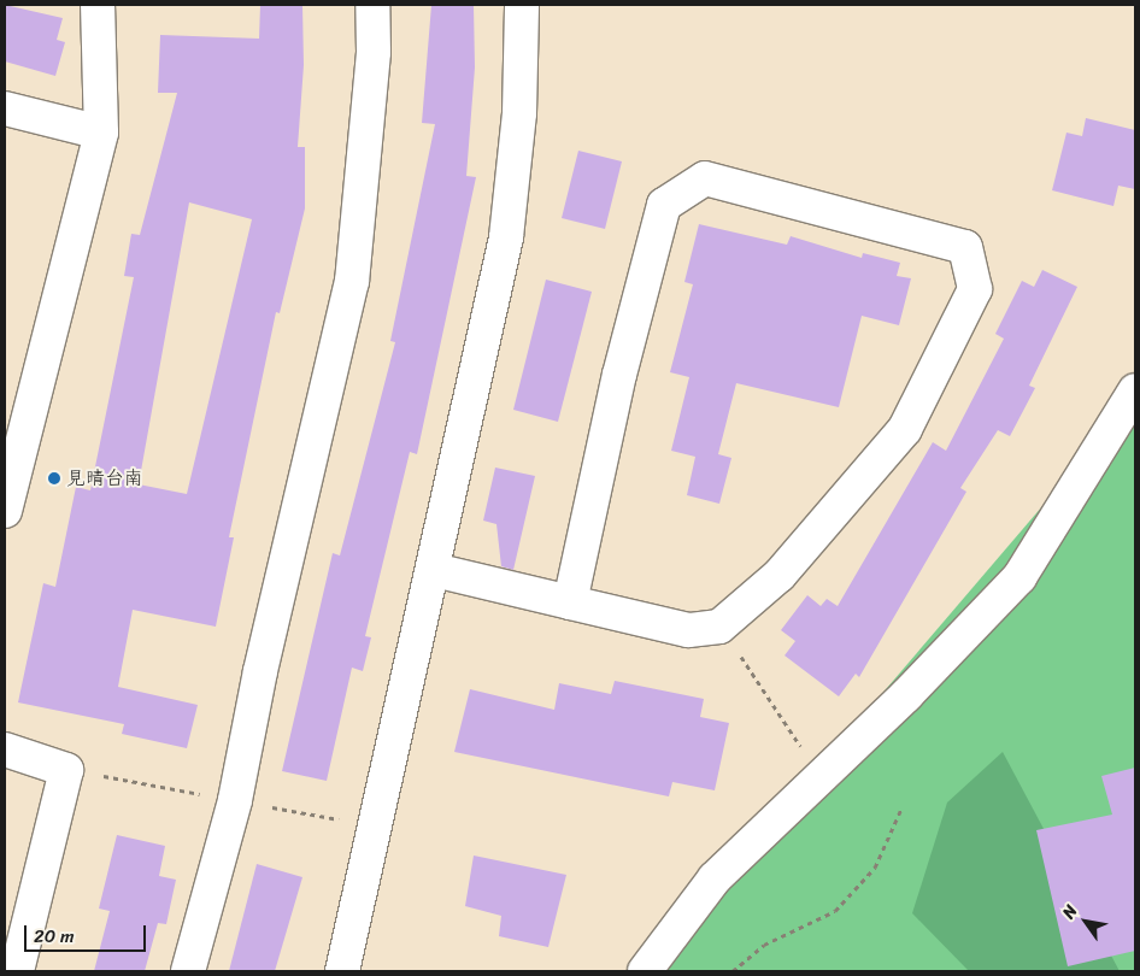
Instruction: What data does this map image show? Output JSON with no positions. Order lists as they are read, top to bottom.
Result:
{
  "places": ["見晴台南"],
  "scale_bar": "20 m",
  "north": "top left"
}
